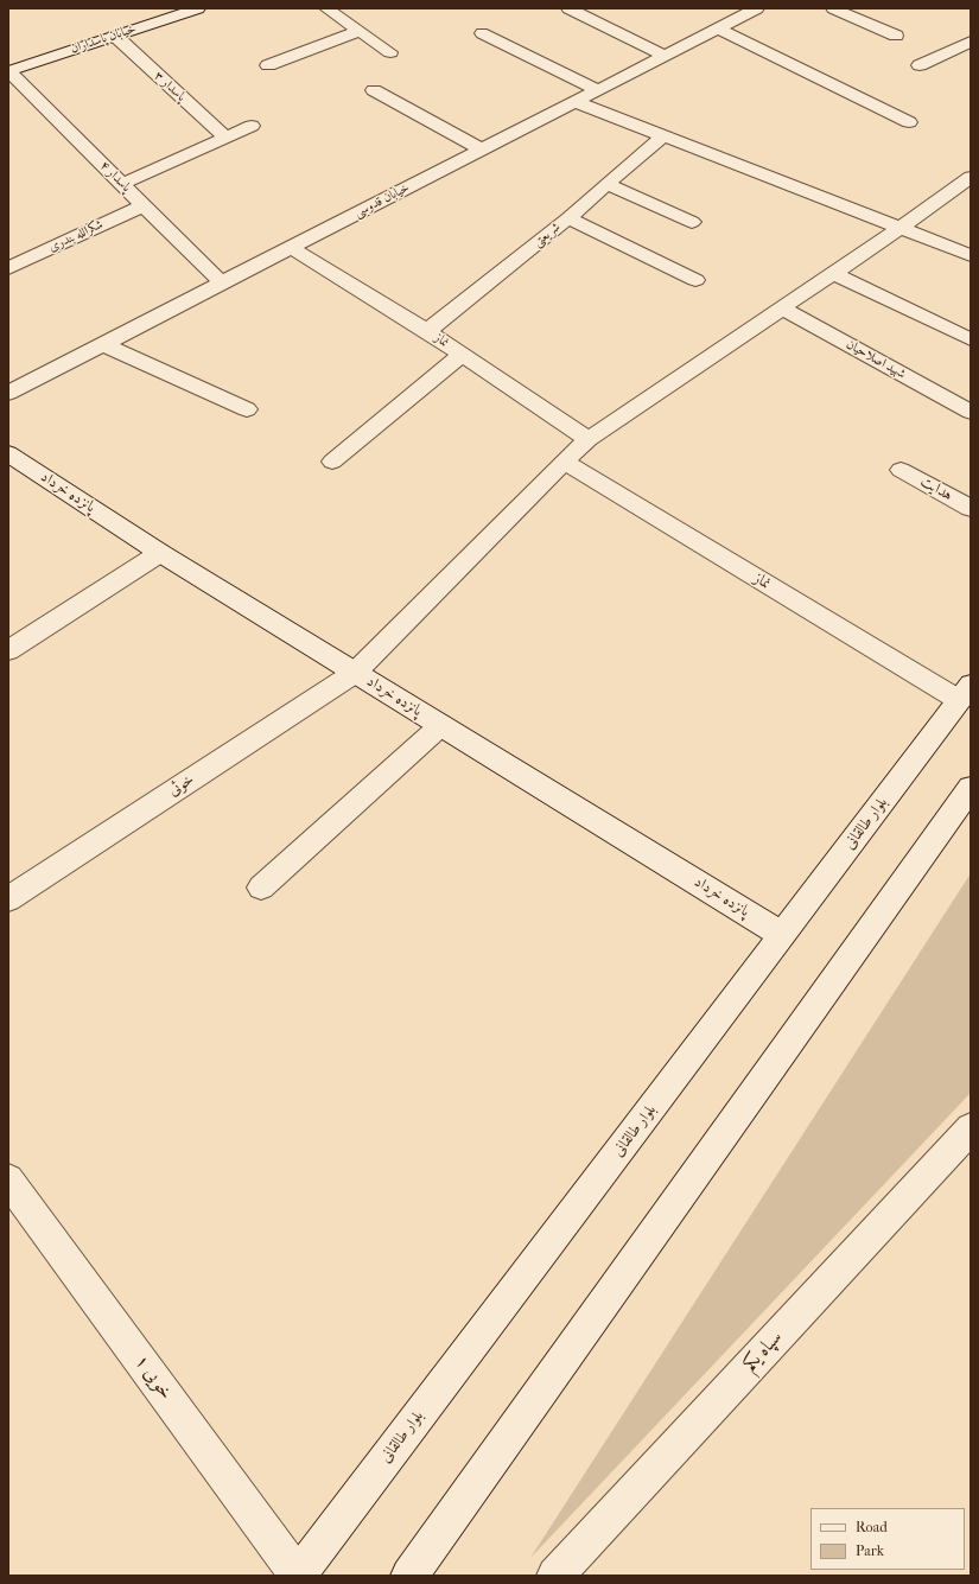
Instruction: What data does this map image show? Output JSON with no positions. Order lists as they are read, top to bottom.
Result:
{
  "streets": {
    "street": [
      "خیابان پاسداران",
      "پاسدار ۳",
      "پاسدار ۴",
      "خیابان قدوسی",
      "شریعتی",
      "شکرالله بندری",
      "نماز",
      "شهید اصلاحیان",
      "هدایت",
      "پانزده خرداد",
      "خوئی",
      "بلوار طالقانی",
      "سپاه یکم",
      "خویی ۱"
    ]
  },
  "crossings": [
    ["خیابان پاسداران", "پاسدار ۳"],
    ["خیابان پاسداران", "پاسدار ۴"],
    ["پاسدار ۴", "خیابان قدوسی"],
    ["پاسدار ۴", "شکرالله بندری"],
    ["خیابان قدوسی", "نماز"],
    ["شریعتی", "نماز"],
    ["نماز", "خوئی"],
    ["نماز", "بلوار طالقانی"],
    ["شهید اصلاحیان", "خوئی"],
    ["پانزده خرداد", "خوئی"],
    ["پانزده خرداد", "بلوار طالقانی"],
    ["بلوار طالقانی", "خویی ۱"]
  ],
  "legend": ["Road", "Park"]
}
